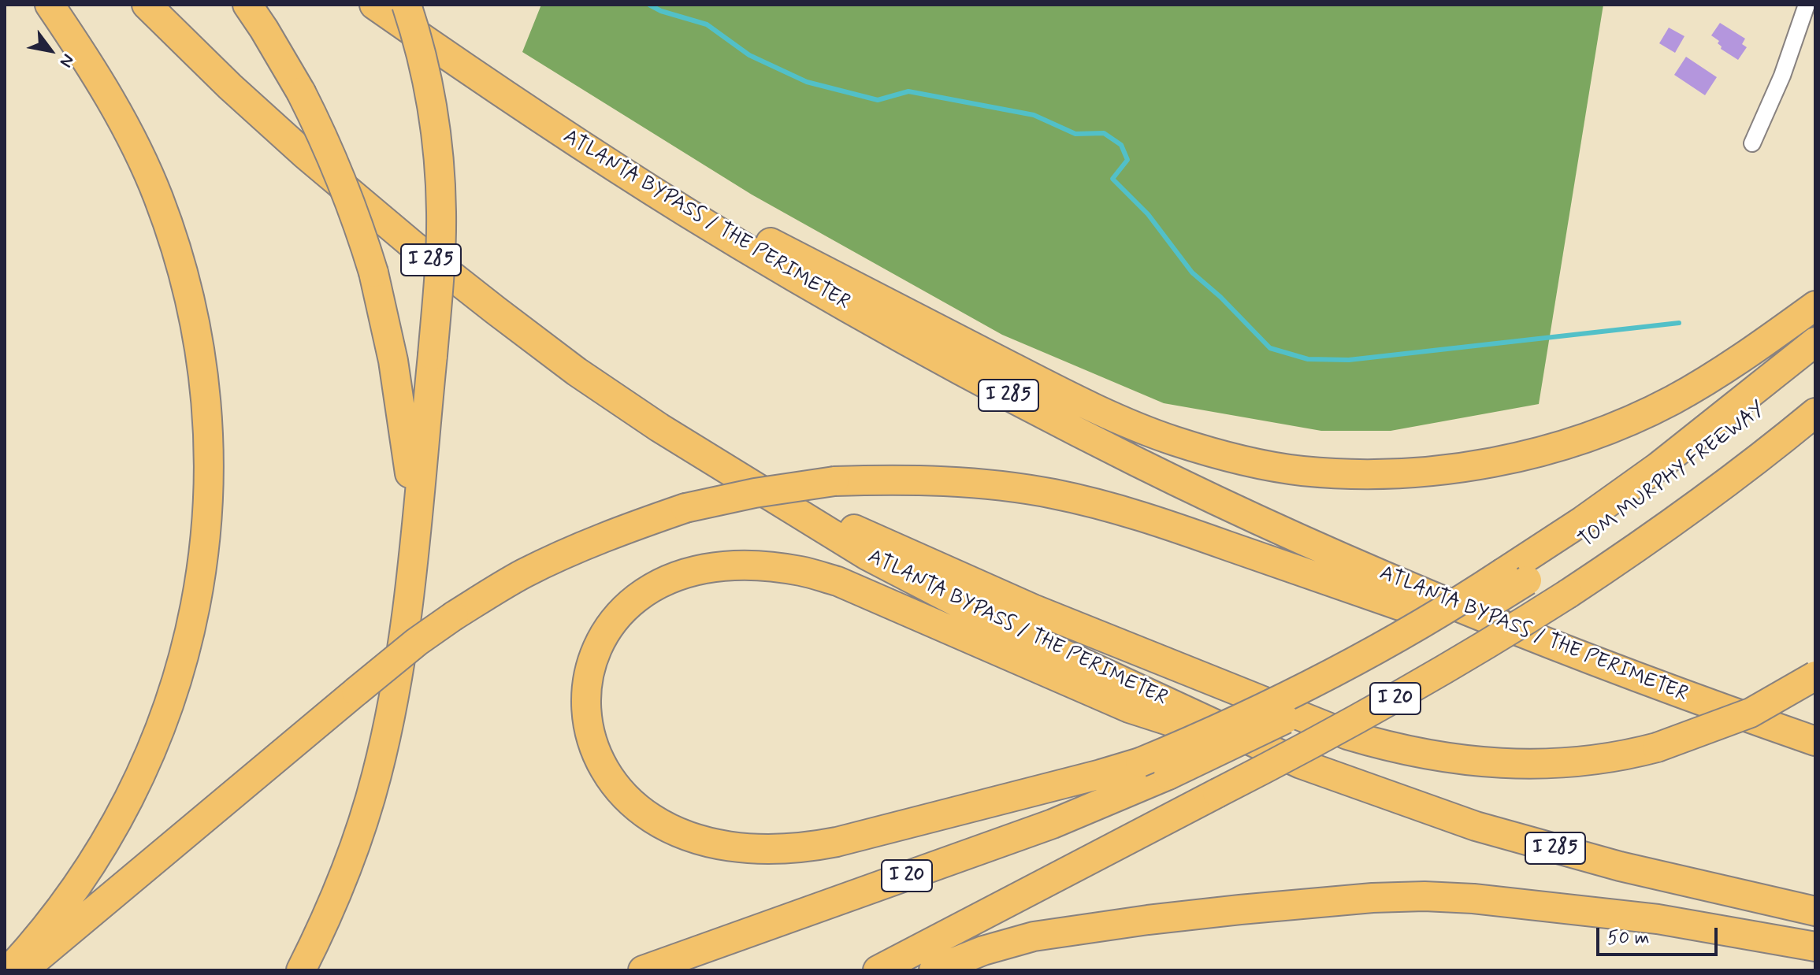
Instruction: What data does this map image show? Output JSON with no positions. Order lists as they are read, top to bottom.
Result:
{
  "streets": {
    "highway": [
      "ATLANTA BYPASS / THE PERIMETER",
      "I 285",
      "TOM MURPHY FREEWAY",
      "I 20"
    ]
  },
  "crossings": [
    ["TOM MURPHY FREEWAY", "I 20"]
  ],
  "scale_bar": "50 m",
  "north": "bottom right"
}
